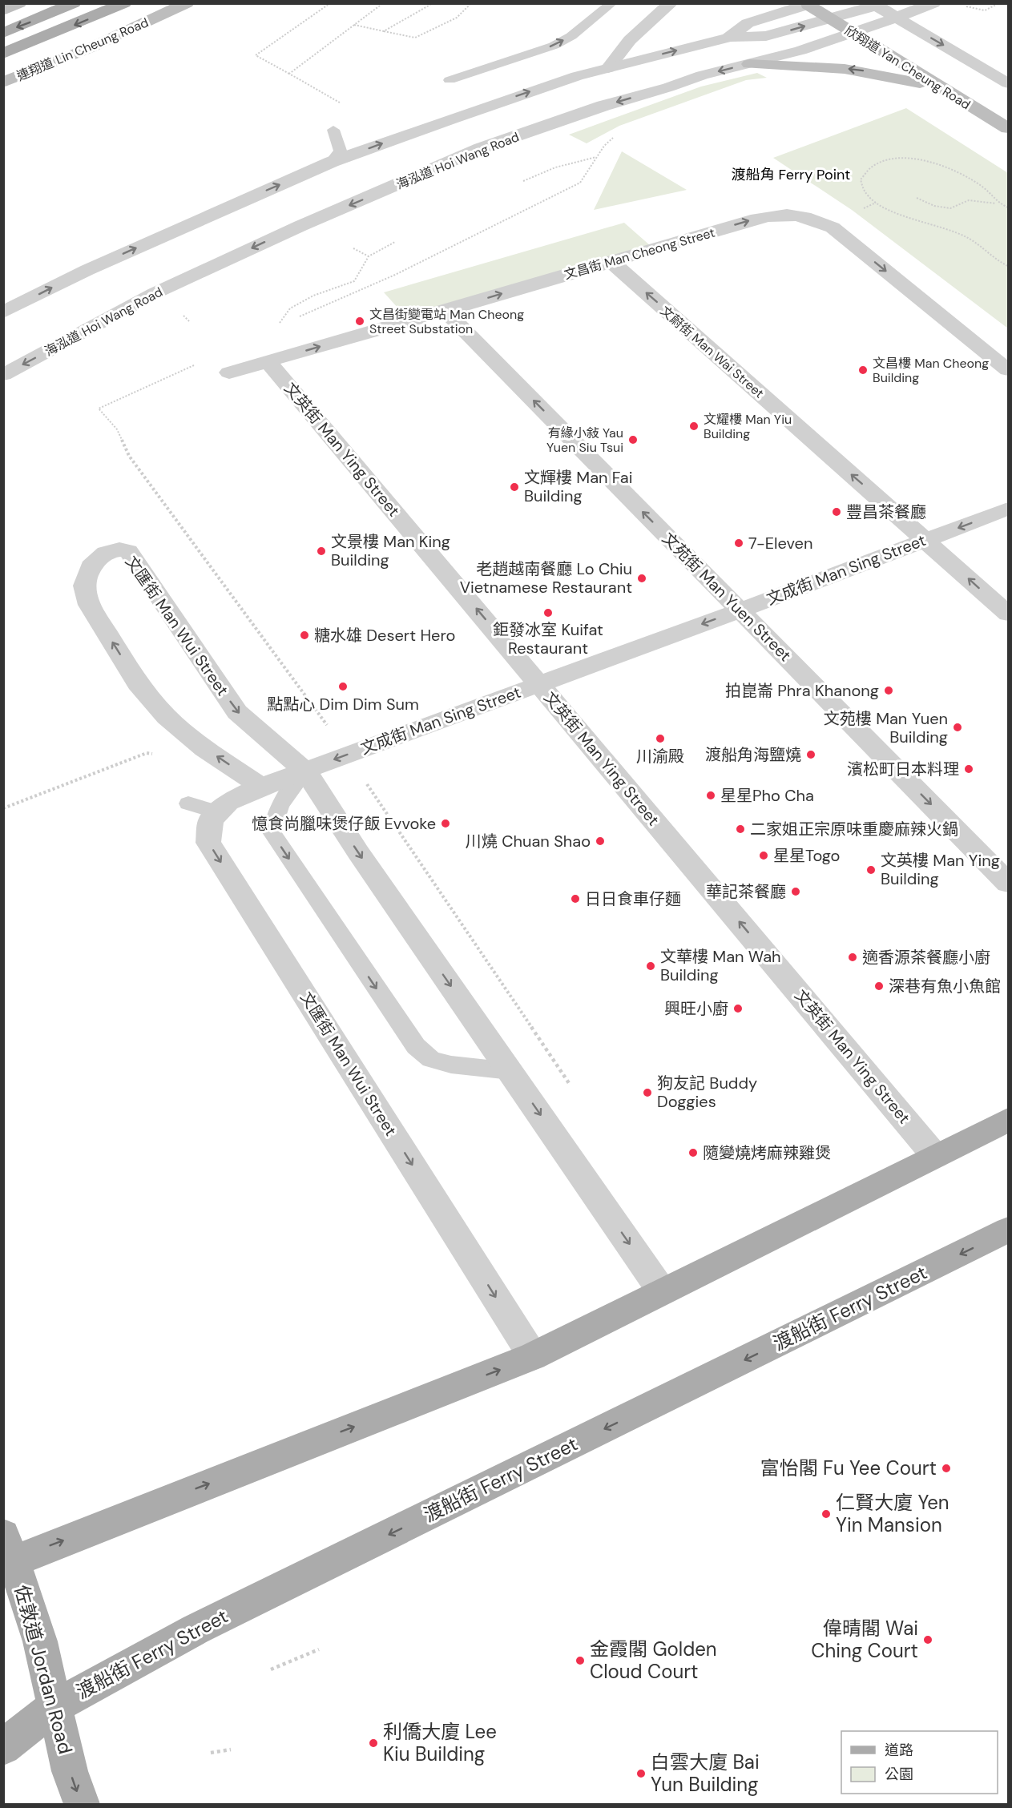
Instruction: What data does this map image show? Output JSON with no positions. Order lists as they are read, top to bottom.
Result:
{
  "streets": {
    "main road": [
      "連翔道 Lin Cheung Road",
      "欣翔道 Yan Cheung Road",
      "渡船街 Ferry Street",
      "佐敦道 Jordan Road"
    ],
    "street": [
      "海泓道 Hoi Wang Road",
      "文昌街 Man Cheong Street",
      "文蔚街 Man Wai Street",
      "文英街 Man Ying Street",
      "文成街 Man Sing Street",
      "文苑街 Man Yuen Street",
      "文匯街 Man Wui Street"
    ]
  },
  "crossings": [
    ["欣翔道 Yan Cheung Road", "海泓道 Hoi Wang Road"],
    ["文昌街 Man Cheong Street", "文蔚街 Man Wai Street"],
    ["文昌街 Man Cheong Street", "文英街 Man Ying Street"],
    ["文昌街 Man Cheong Street", "文苑街 Man Yuen Street"],
    ["文蔚街 Man Wai Street", "文成街 Man Sing Street"],
    ["文英街 Man Ying Street", "文成街 Man Sing Street"],
    ["文成街 Man Sing Street", "文苑街 Man Yuen Street"],
    ["文成街 Man Sing Street", "文匯街 Man Wui Street"],
    ["渡船街 Ferry Street", "佐敦道 Jordan Road"]
  ],
  "one_way": [
    "文蔚街 Man Wai Street",
    "文英街 Man Ying Street",
    "文成街 Man Sing Street",
    "佐敦道 Jordan Road"
  ],
  "districts": ["渡船角 Ferry Point"],
  "places": [
    "文昌街變電站 Man Cheong Street Substation",
    "文昌樓 Man Cheong Building",
    "文耀樓 Man Yiu Building",
    "有緣小敍 Yau Yuen Siu Tsui",
    "文輝樓 Man Fai Building",
    "豐昌茶餐廳",
    "7-Eleven",
    "文景樓 Man King Building",
    "老趙越南餐廳 Lo Chiu Vietnamese Restaurant",
    "鉅發冰室 Kuifat Restaurant",
    "糖水雄 Desert Hero",
    "點點心 Dim Dim Sum",
    "拍崑崙 Phra Khanong",
    "文苑樓 Man Yuen Building",
    "川渝殿",
    "渡船角海鹽燒",
    "濱松町日本料理",
    "星星Pho Cha",
    "憶食尚臘味煲仔飯 Evvoke",
    "二家姐正宗原味重慶麻辣火鍋",
    "川燒 Chuan Shao",
    "星星Togo",
    "文英樓 Man Ying Building",
    "華記茶餐廳",
    "日日食車仔麵",
    "適香源茶餐廳小廚",
    "文華樓 Man Wah Building",
    "深巷有魚小魚館",
    "興旺小廚",
    "狗友記 Buddy Doggies",
    "隨變燒烤麻辣雞煲",
    "富怡閣 Fu Yee Court",
    "仁賢大廈 Yen Yin Mansion",
    "偉晴閣 Wai Ching Court",
    "金霞閣 Golden Cloud Court",
    "利僑大廈 Lee Kiu Building",
    "白雲大廈 Bai Yun Building"
  ],
  "legend": ["道路", "公園"]
}
